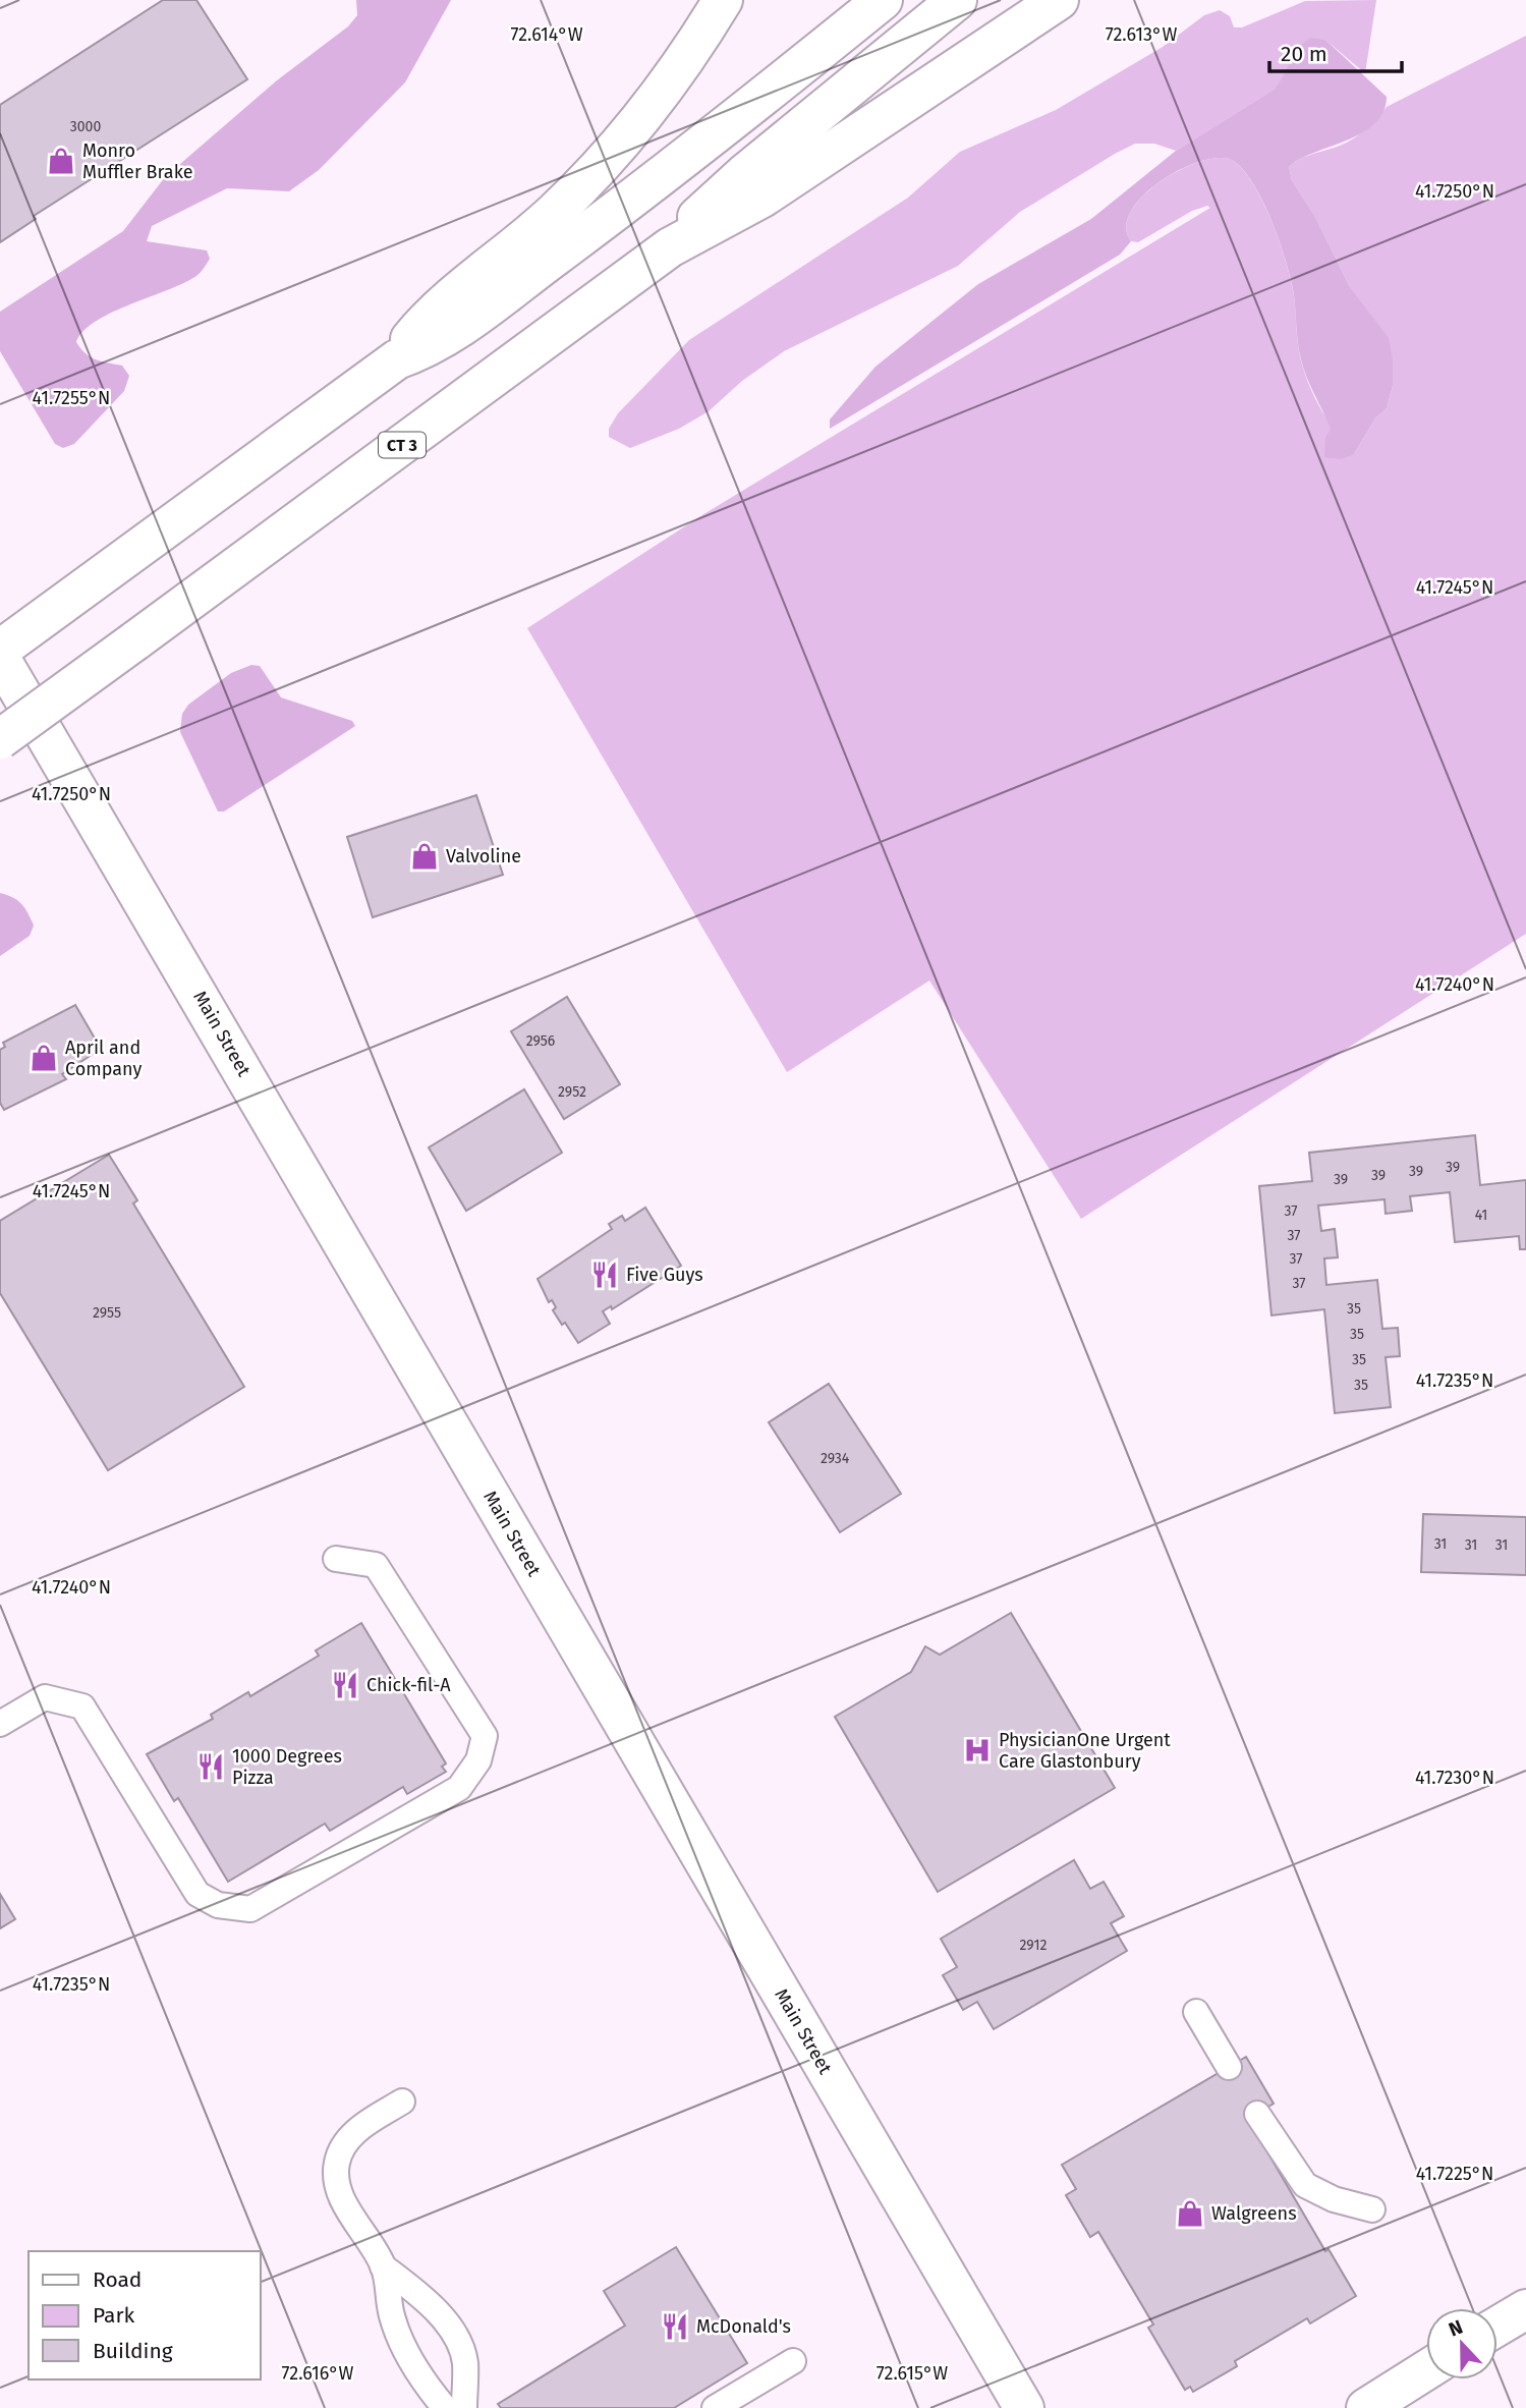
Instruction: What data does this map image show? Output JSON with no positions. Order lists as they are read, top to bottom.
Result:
{
  "streets": {
    "main road": ["CT 3", "Main Street"]
  },
  "places": {
    "shop": [
      "Monro Muffler Brake",
      "Valvoline",
      "April and Company",
      "Walgreens"
    ],
    "restaurant": [
      "Five Guys",
      "Chick-fil-A",
      "1000 Degrees Pizza",
      "McDonald's"
    ],
    "hospital": ["PhysicianOne Urgent Care Glastonbury"]
  },
  "house_numbers": [
    "3000",
    "2956",
    "2952",
    "39",
    "39",
    "39",
    "39",
    "37",
    "41",
    "37",
    "37",
    "37",
    "35",
    "2955",
    "35",
    "35",
    "35",
    "2934",
    "31",
    "31",
    "31",
    "2912"
  ],
  "legend": ["Road", "Park", "Building"],
  "scale_bar": "20 m",
  "north": "top",
  "coordinates": [
    "72.614°W",
    "72.613°W",
    "41.7250°N",
    "41.7255°N",
    "41.7245°N",
    "41.7240°N",
    "41.7235°N",
    "41.7230°N",
    "41.7225°N",
    "72.616°W",
    "72.615°W"
  ]
}
